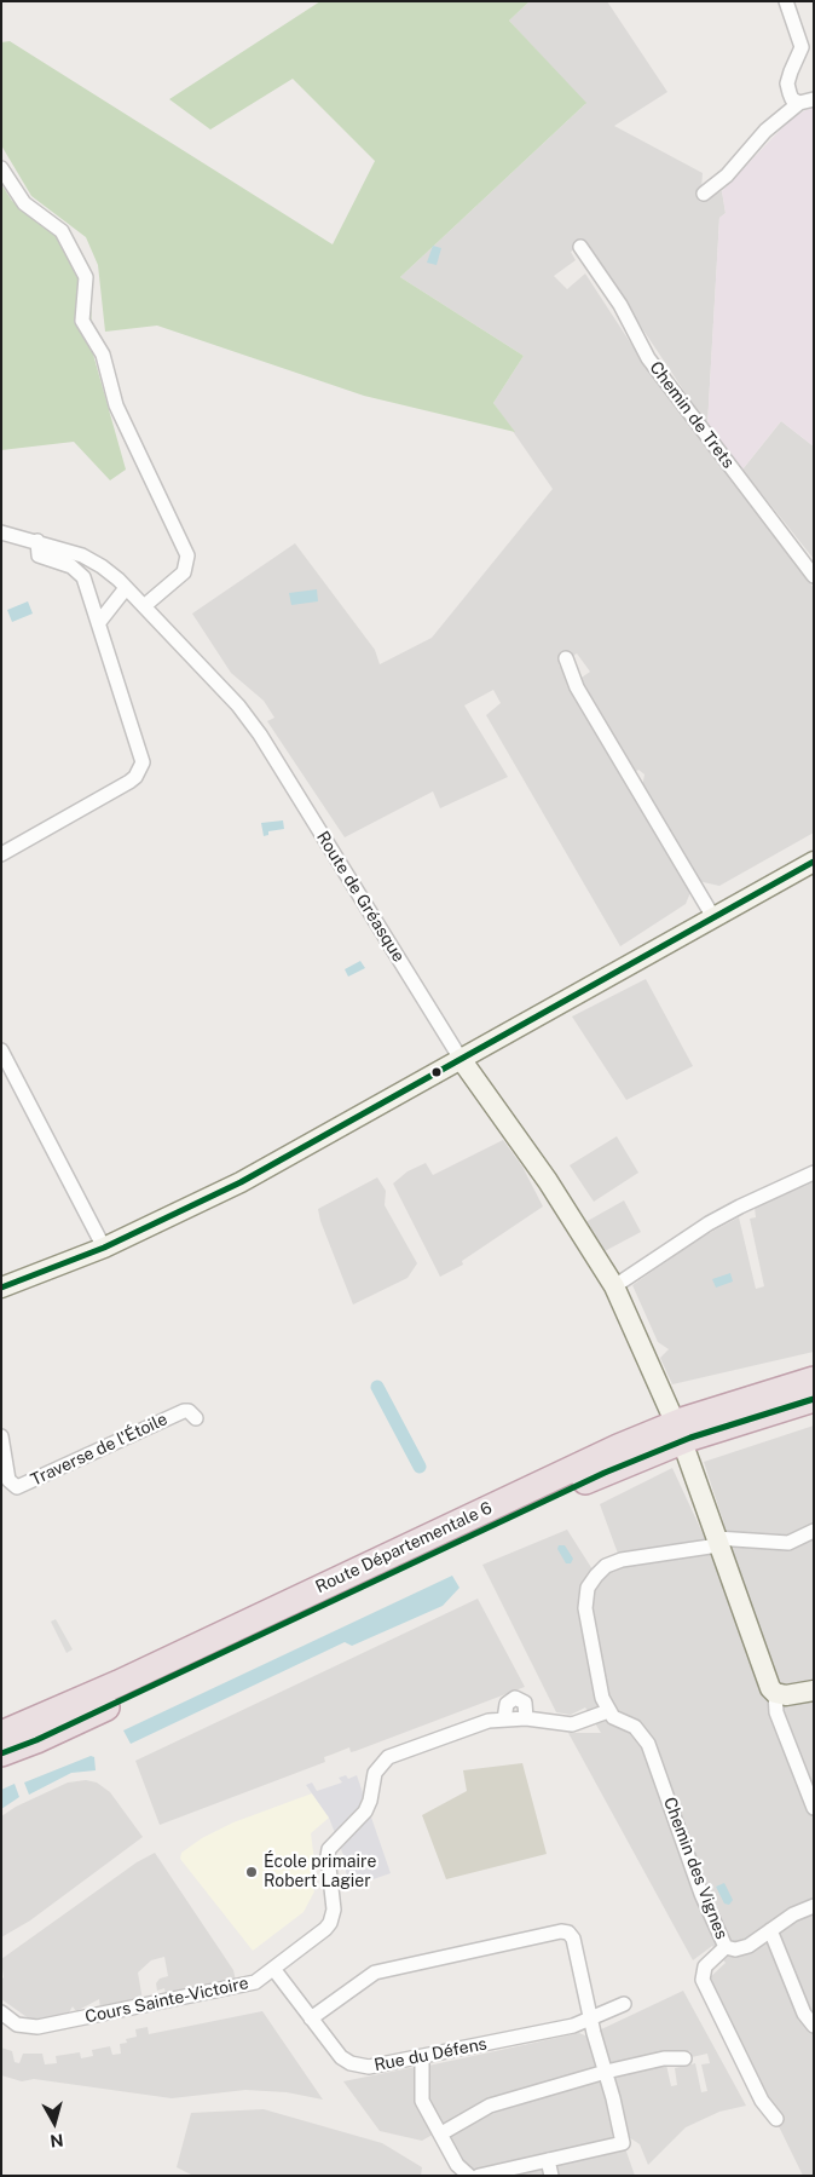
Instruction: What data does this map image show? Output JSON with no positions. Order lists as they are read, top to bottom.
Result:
{
  "streets": {
    "highway": ["Route Départementale 6"],
    "street": [
      "Chemin de Trets",
      "Route de Gréasque",
      "Traverse de l'Étoile",
      "Chemin des Vignes",
      "Cours Sainte-Victoire",
      "Rue du Défens"
    ]
  },
  "crossings": [
    ["Chemin des Vignes", "Cours Sainte-Victoire"],
    ["Cours Sainte-Victoire", "Rue du Défens"]
  ],
  "places": ["École primaire Robert Lagier"],
  "north": "bottom"
}
